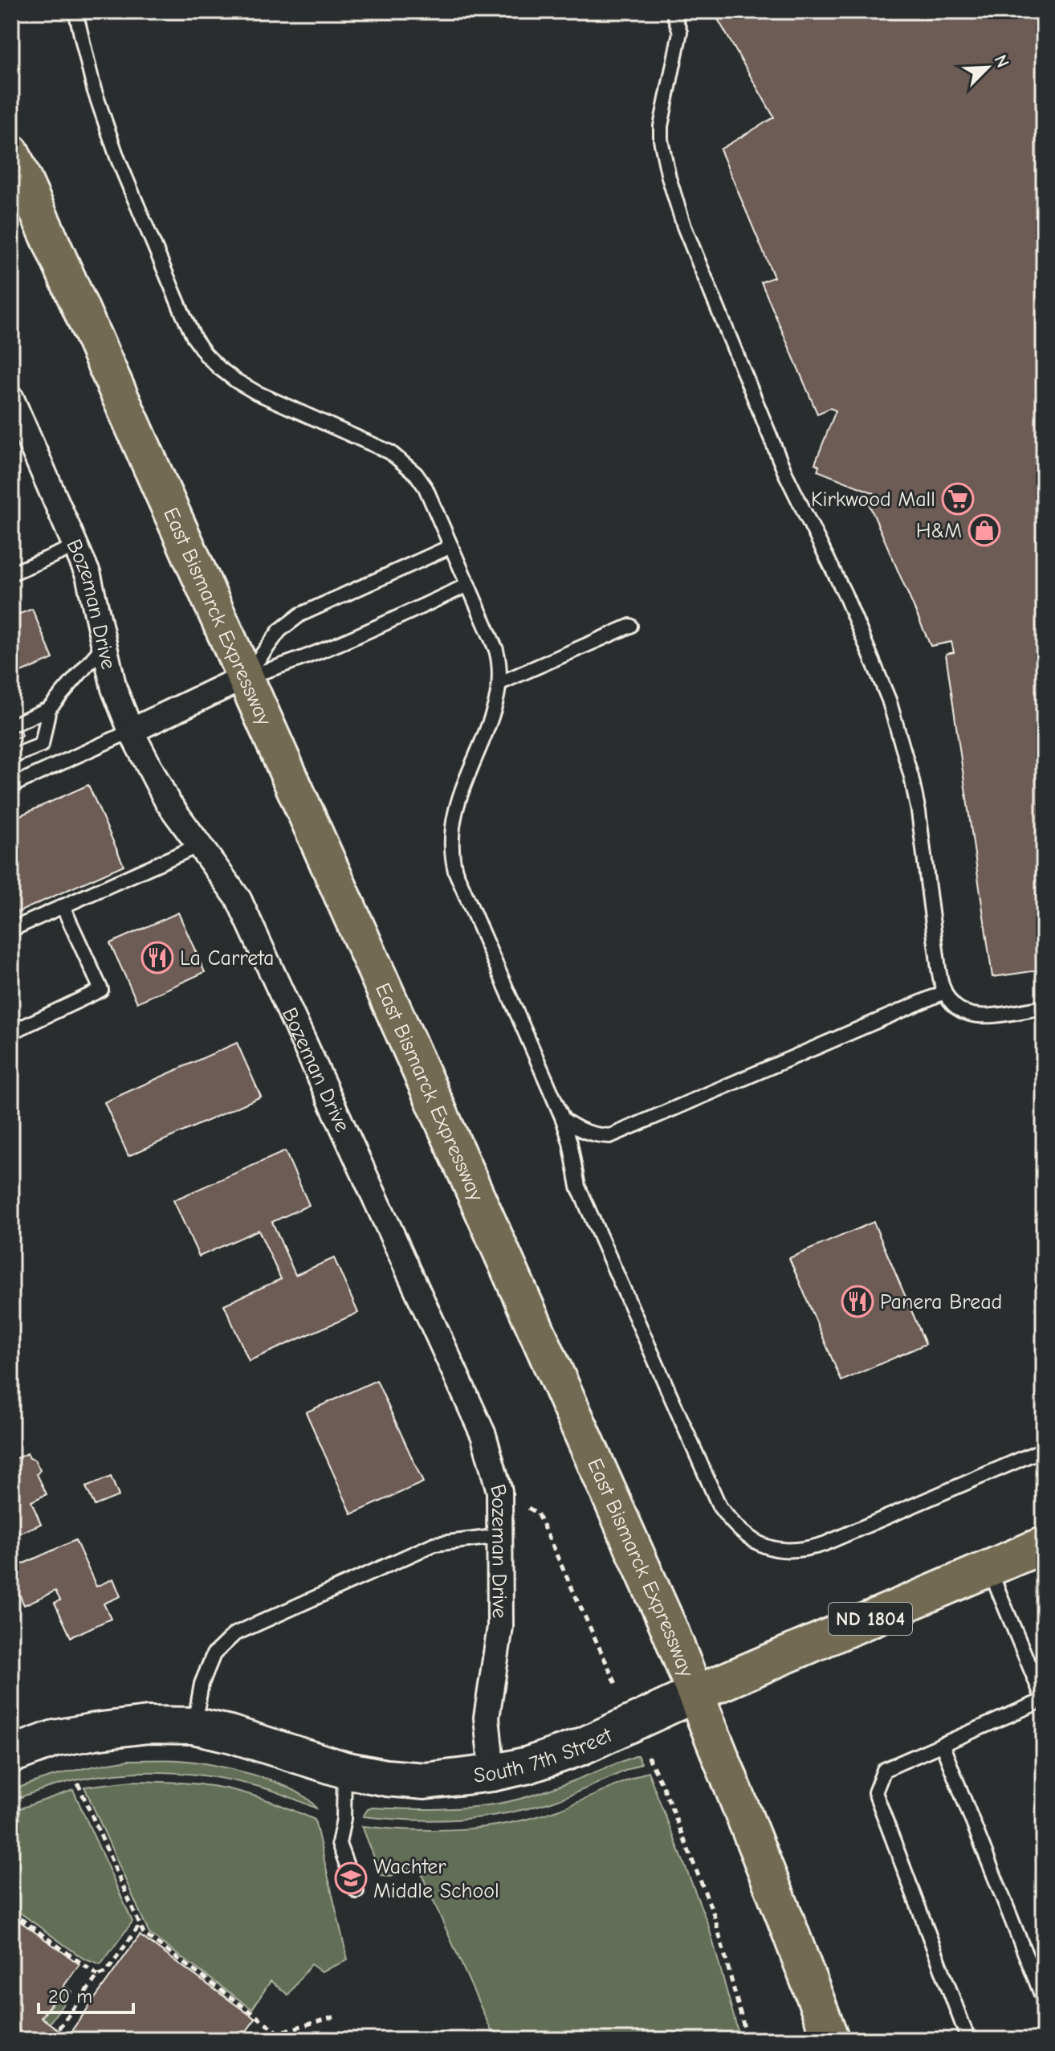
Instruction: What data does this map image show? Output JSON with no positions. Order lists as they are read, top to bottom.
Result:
{
  "streets": {
    "main road": ["East Bismarck Expressway", "ND 1804", "South 7th Street"],
    "street": ["Bozeman Drive"]
  },
  "crossings": [
    ["Bozeman Drive", "South 7th Street"],
    ["East Bismarck Expressway", "South 7th Street"]
  ],
  "places": {
    "supermarket": ["Kirkwood Mall"],
    "shop": ["H&M"],
    "restaurant": ["La Carreta", "Panera Bread"],
    "school or university": ["Wachter Middle School"]
  },
  "scale_bar": "20 m",
  "north": "top right"
}
